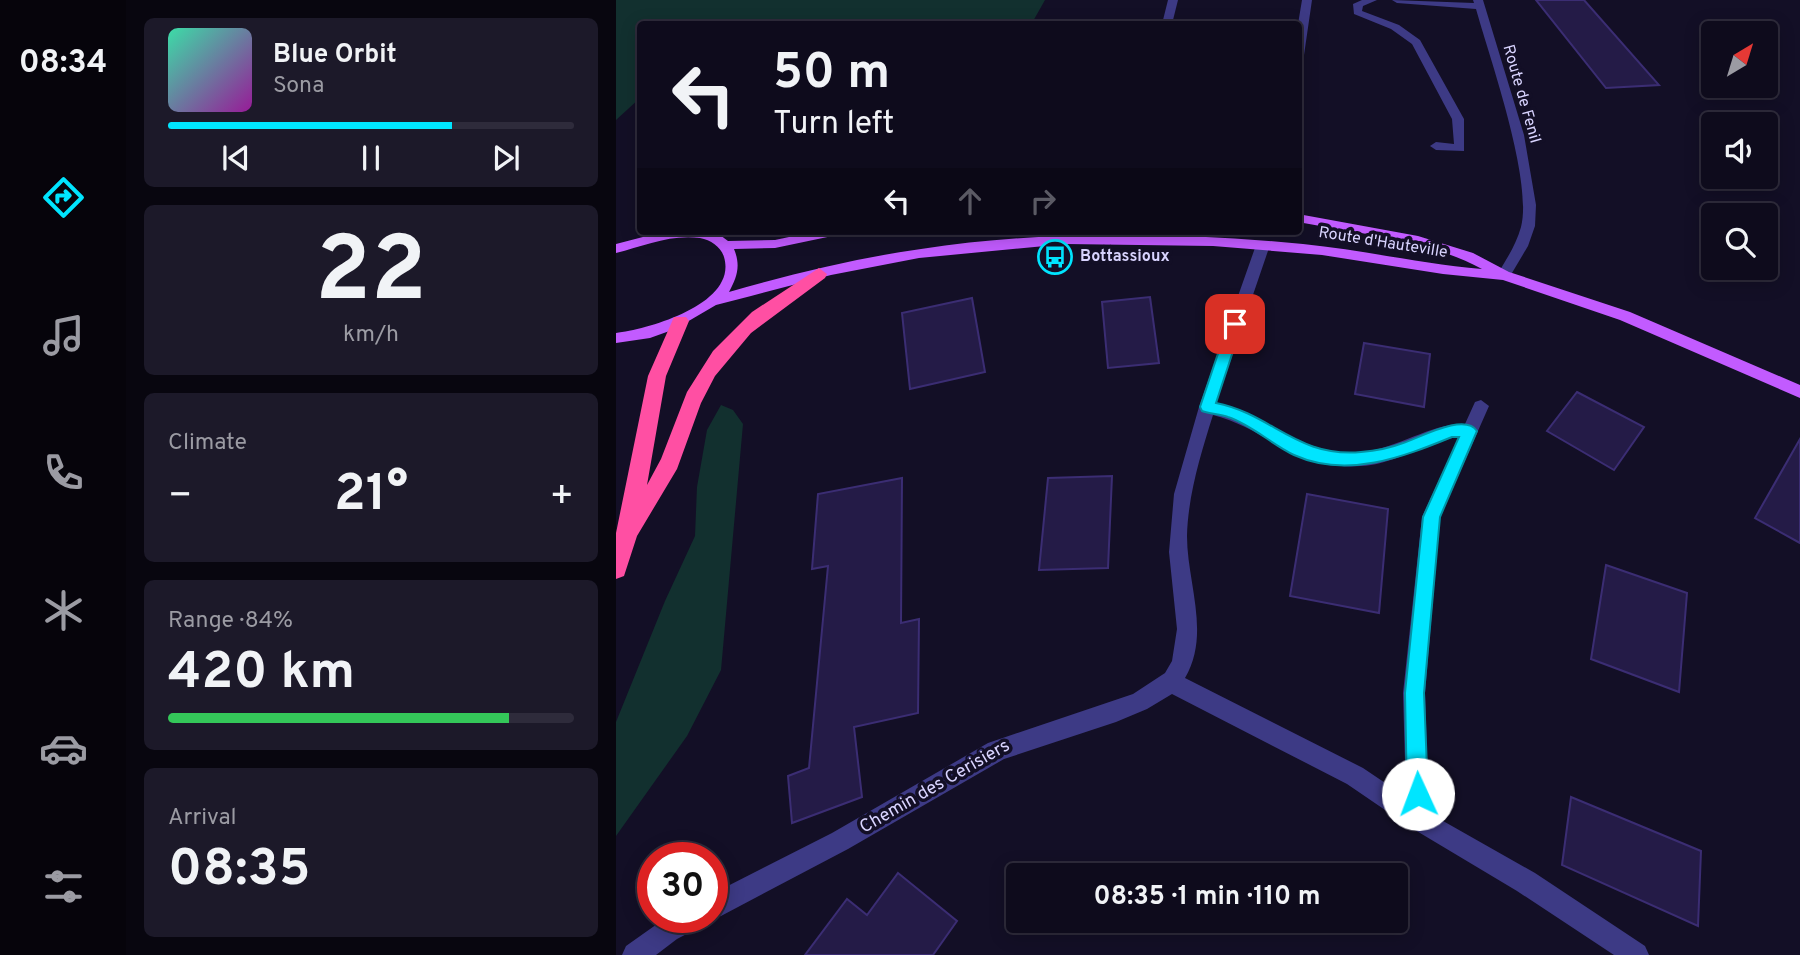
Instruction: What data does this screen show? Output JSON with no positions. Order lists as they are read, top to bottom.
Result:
{
  "streets": {
    "main road": ["Route d'Hauteville"],
    "street": ["Route de Fenil", "Chemin des Cerisiers"]
  },
  "crossings": [
    ["Route de Fenil", "Route d'Hauteville"]
  ],
  "places": {
    "bus stop": ["Bottassioux"]
  },
  "north": "top right",
  "page": {
    "tabs": "08:34",
    "turn": ["50 m", "Turn left"],
    "song": ["Blue Orbit", "Sona"],
    "tile": [
      ["22", "km/h"],
      "Climate",
      ["Range · 84%", "420 km"],
      ["Arrival", "08:35"]
    ],
    "heat": ["−", "21°", "+"],
    "limit": "30",
    "trip": "08:35 · 1 min · 110 m"
  }
}
